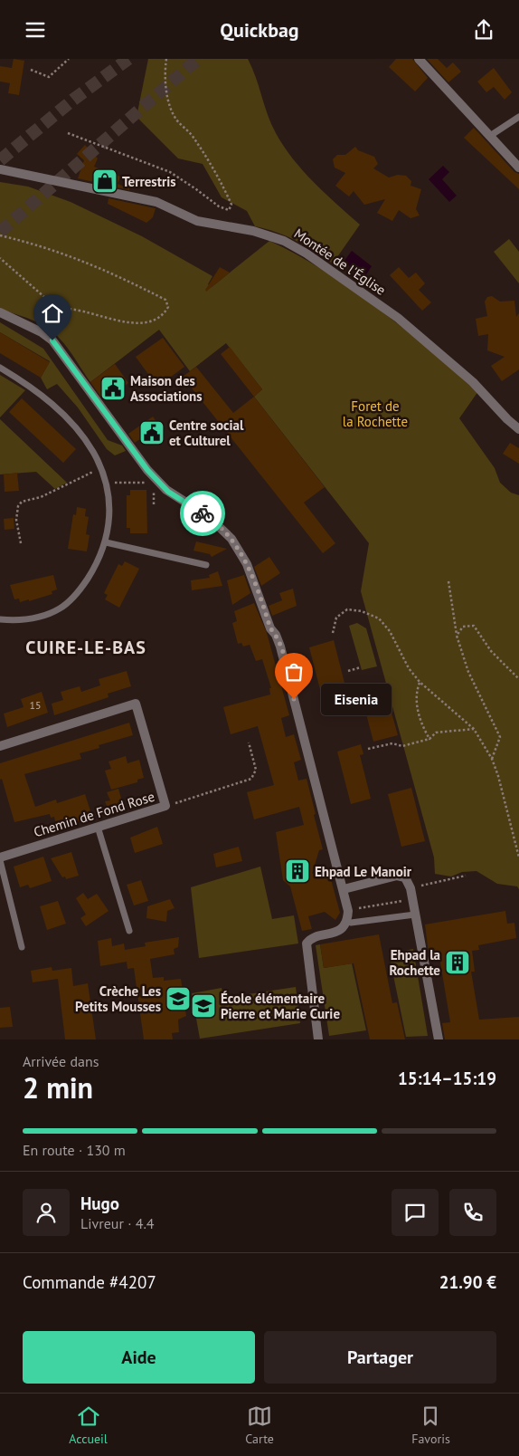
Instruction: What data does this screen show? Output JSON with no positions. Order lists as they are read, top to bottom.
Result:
{
  "streets": {
    "street": ["Montée de l'Église", "Chemin de Fond Rose"]
  },
  "districts": ["CUIRE-LE-BAS"],
  "parks": ["Foret de la Rochette"],
  "places": {
    "shop": ["Terrestris"],
    "public building": ["Maison des Associations", "Centre social et Culturel"],
    "other": ["Eisenia"],
    "building": ["Ehpad Le Manoir", "Ehpad la Rochette"],
    "school or university": ["Crèche Les Petits Mousses", "École élémentaire Pierre et Marie Curie"]
  },
  "house_numbers": ["15"],
  "page": {
    "header": "Quickbag",
    "bubble": "Eisenia",
    "heading": ["2 min", "Arrivée dans", "15:14–15:19"],
    "panel": [
      "Hugo",
      "Livreur · 4.4",
      "Commande #4207",
      "21.90 €"
    ],
    "bar": "En route · 130 m",
    "buttons": ["Aide", "Partager"],
    "tabs": ["Accueil", "Carte", "Favoris"]
  }
}
